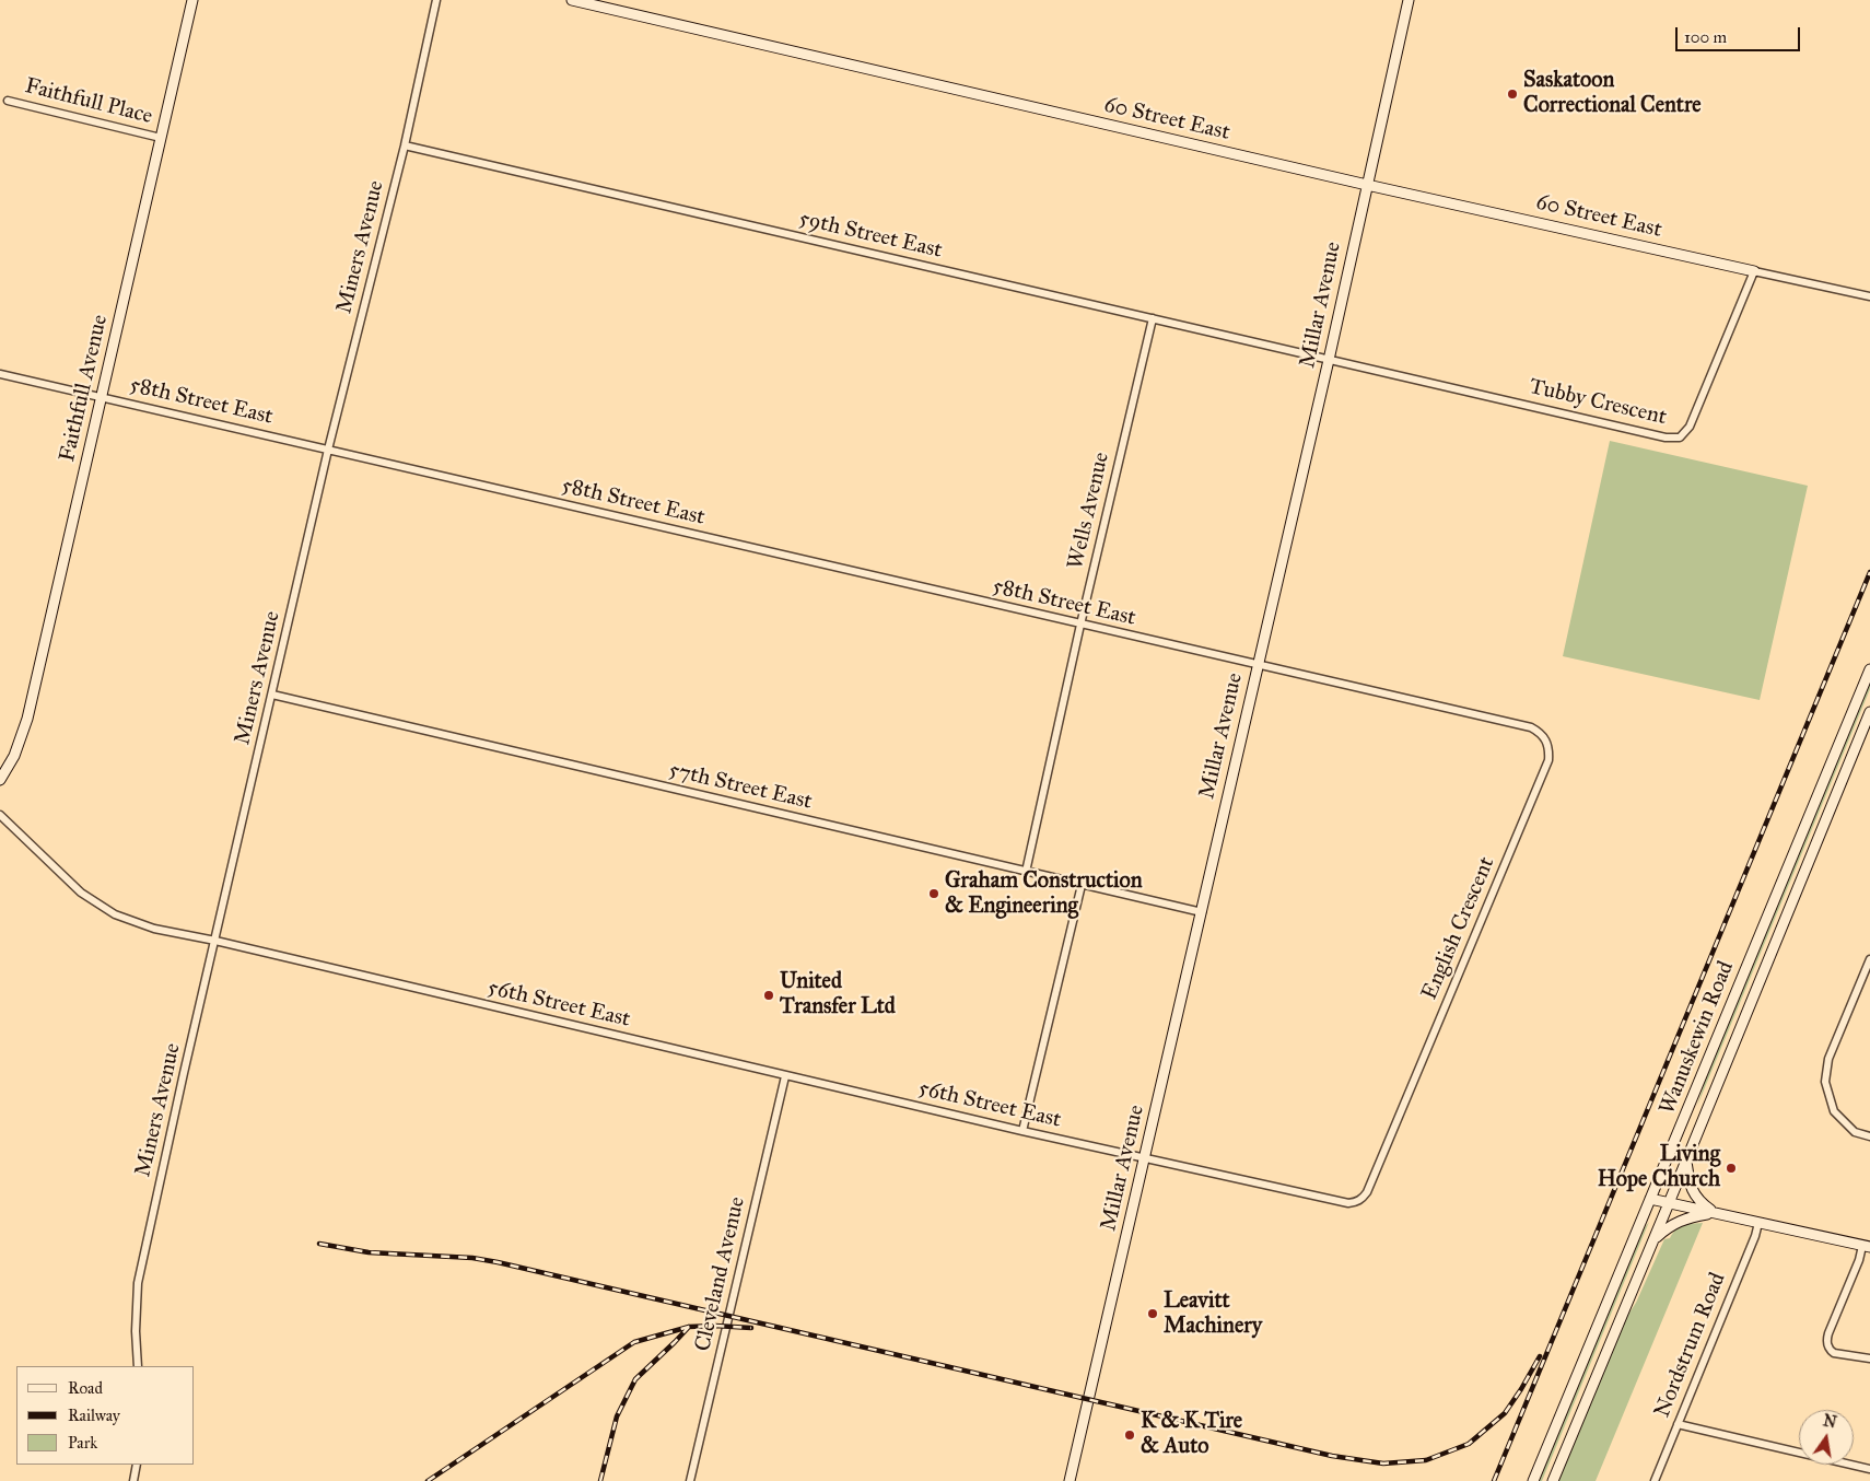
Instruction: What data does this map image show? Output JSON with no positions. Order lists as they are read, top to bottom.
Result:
{
  "streets": {
    "street": [
      "Faithfull Place",
      "60 Street East",
      "59th Street East",
      "Miners Avenue",
      "Millar Avenue",
      "Faithfull Avenue",
      "58th Street East",
      "Tubby Crescent",
      "Wells Avenue",
      "57th Street East",
      "English Crescent",
      "56th Street East",
      "Wanuskewin Road",
      "Cleveland Avenue",
      "Nordstrum Road"
    ]
  },
  "crossings": [
    ["Faithfull Place", "Faithfull Avenue"],
    ["60 Street East", "Millar Avenue"],
    ["60 Street East", "Tubby Crescent"],
    ["59th Street East", "Miners Avenue"],
    ["59th Street East", "Millar Avenue"],
    ["59th Street East", "Tubby Crescent"],
    ["59th Street East", "Wells Avenue"],
    ["Miners Avenue", "58th Street East"],
    ["Miners Avenue", "57th Street East"],
    ["Miners Avenue", "56th Street East"],
    ["Millar Avenue", "58th Street East"],
    ["Millar Avenue", "Tubby Crescent"],
    ["Millar Avenue", "57th Street East"],
    ["Millar Avenue", "English Crescent"],
    ["Millar Avenue", "56th Street East"],
    ["Faithfull Avenue", "58th Street East"],
    ["58th Street East", "Wells Avenue"],
    ["58th Street East", "English Crescent"],
    ["Wells Avenue", "57th Street East"],
    ["English Crescent", "56th Street East"],
    ["56th Street East", "Cleveland Avenue"]
  ],
  "places": [
    "Saskatoon Correctional Centre",
    "Graham Construction & Engineering",
    "United Transfer Ltd",
    "Living Hope Church",
    "Leavitt Machinery",
    "K & K Tire & Auto"
  ],
  "legend": ["Road", "Railway", "Park"],
  "scale_bar": "100 m",
  "north": "top"
}
